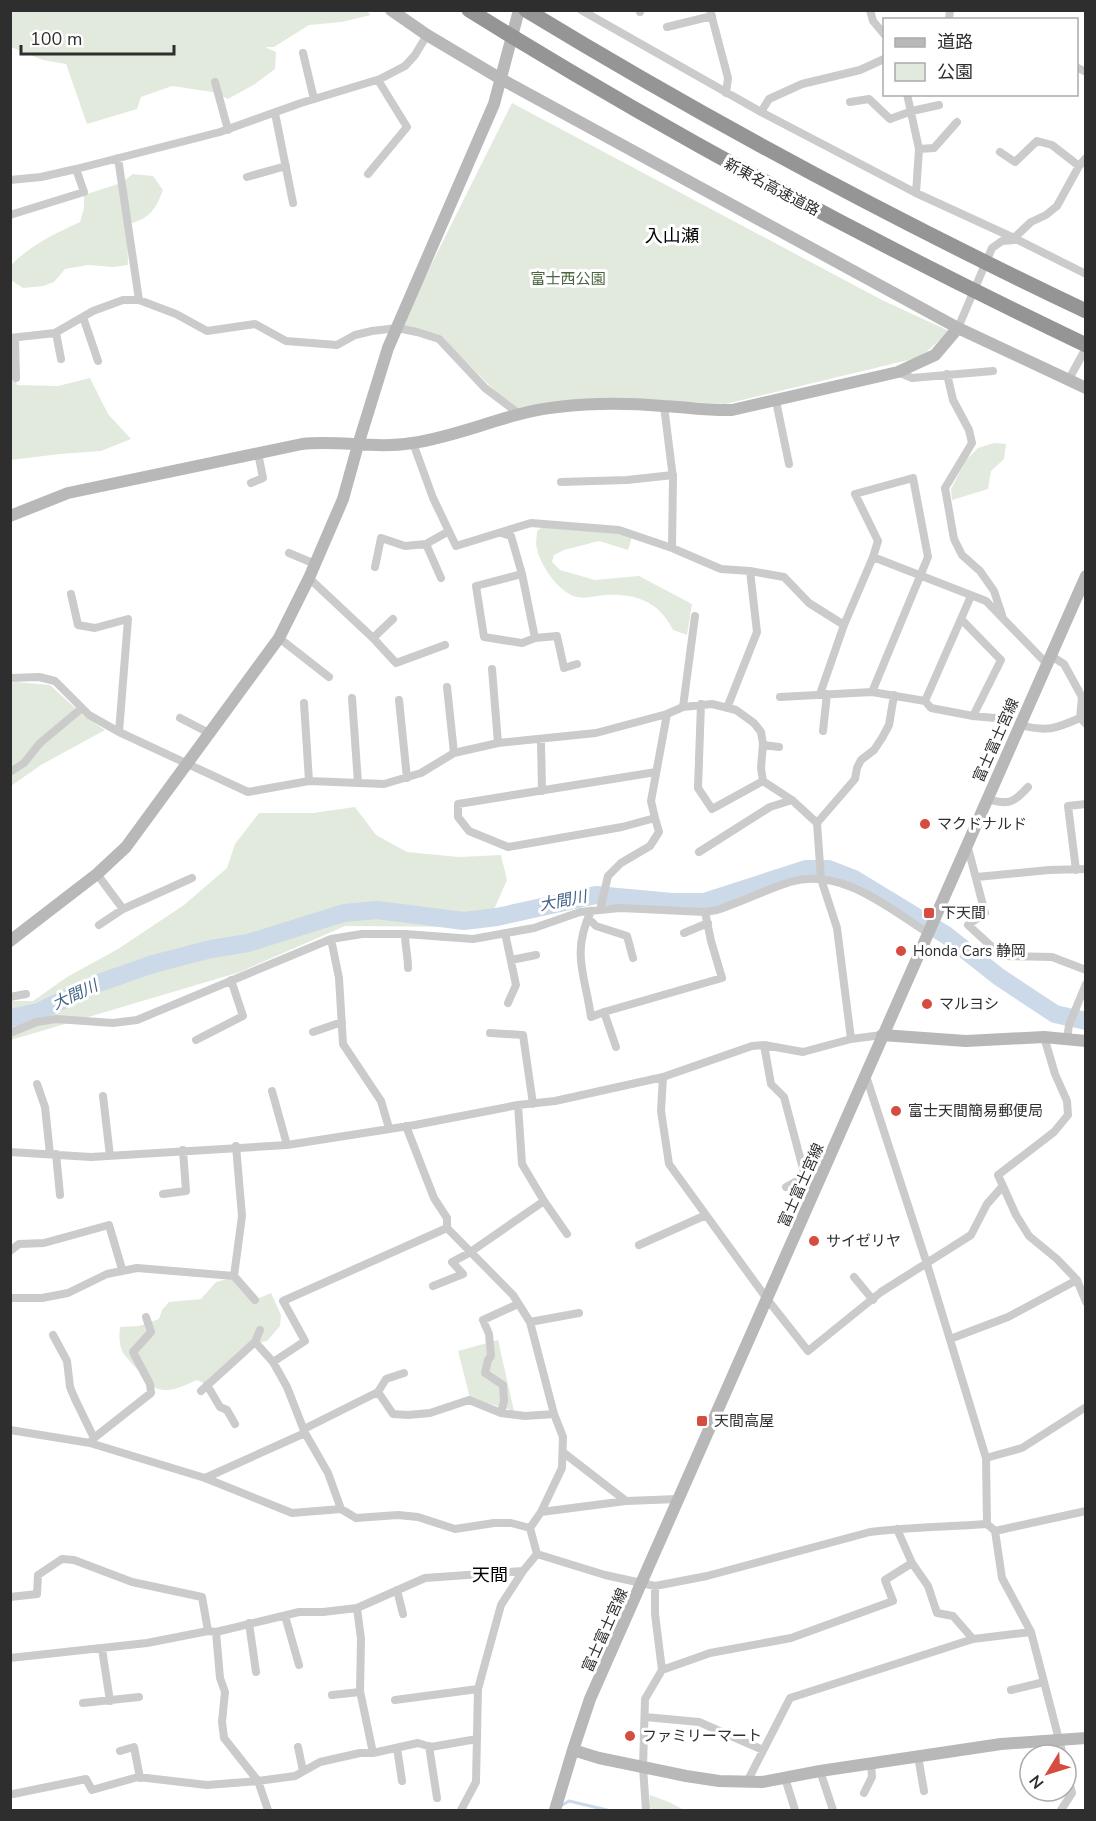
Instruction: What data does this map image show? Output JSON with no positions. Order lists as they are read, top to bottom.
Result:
{
  "streets": {
    "highway": ["新東名高速道路"],
    "street": ["富士富士宮線"]
  },
  "districts": ["入山瀬", "天間"],
  "water": ["大間川"],
  "parks": ["富士西公園"],
  "places": {
    "other": [
      "マクドナルド",
      "Honda Cars 静岡",
      "マルヨシ",
      "富士天間簡易郵便局",
      "サイゼリヤ",
      "ファミリーマート"
    ],
    "transit": ["下天間", "天間高屋"]
  },
  "legend": ["道路", "公園"],
  "scale_bar": "100 m",
  "north": "bottom left"
}
